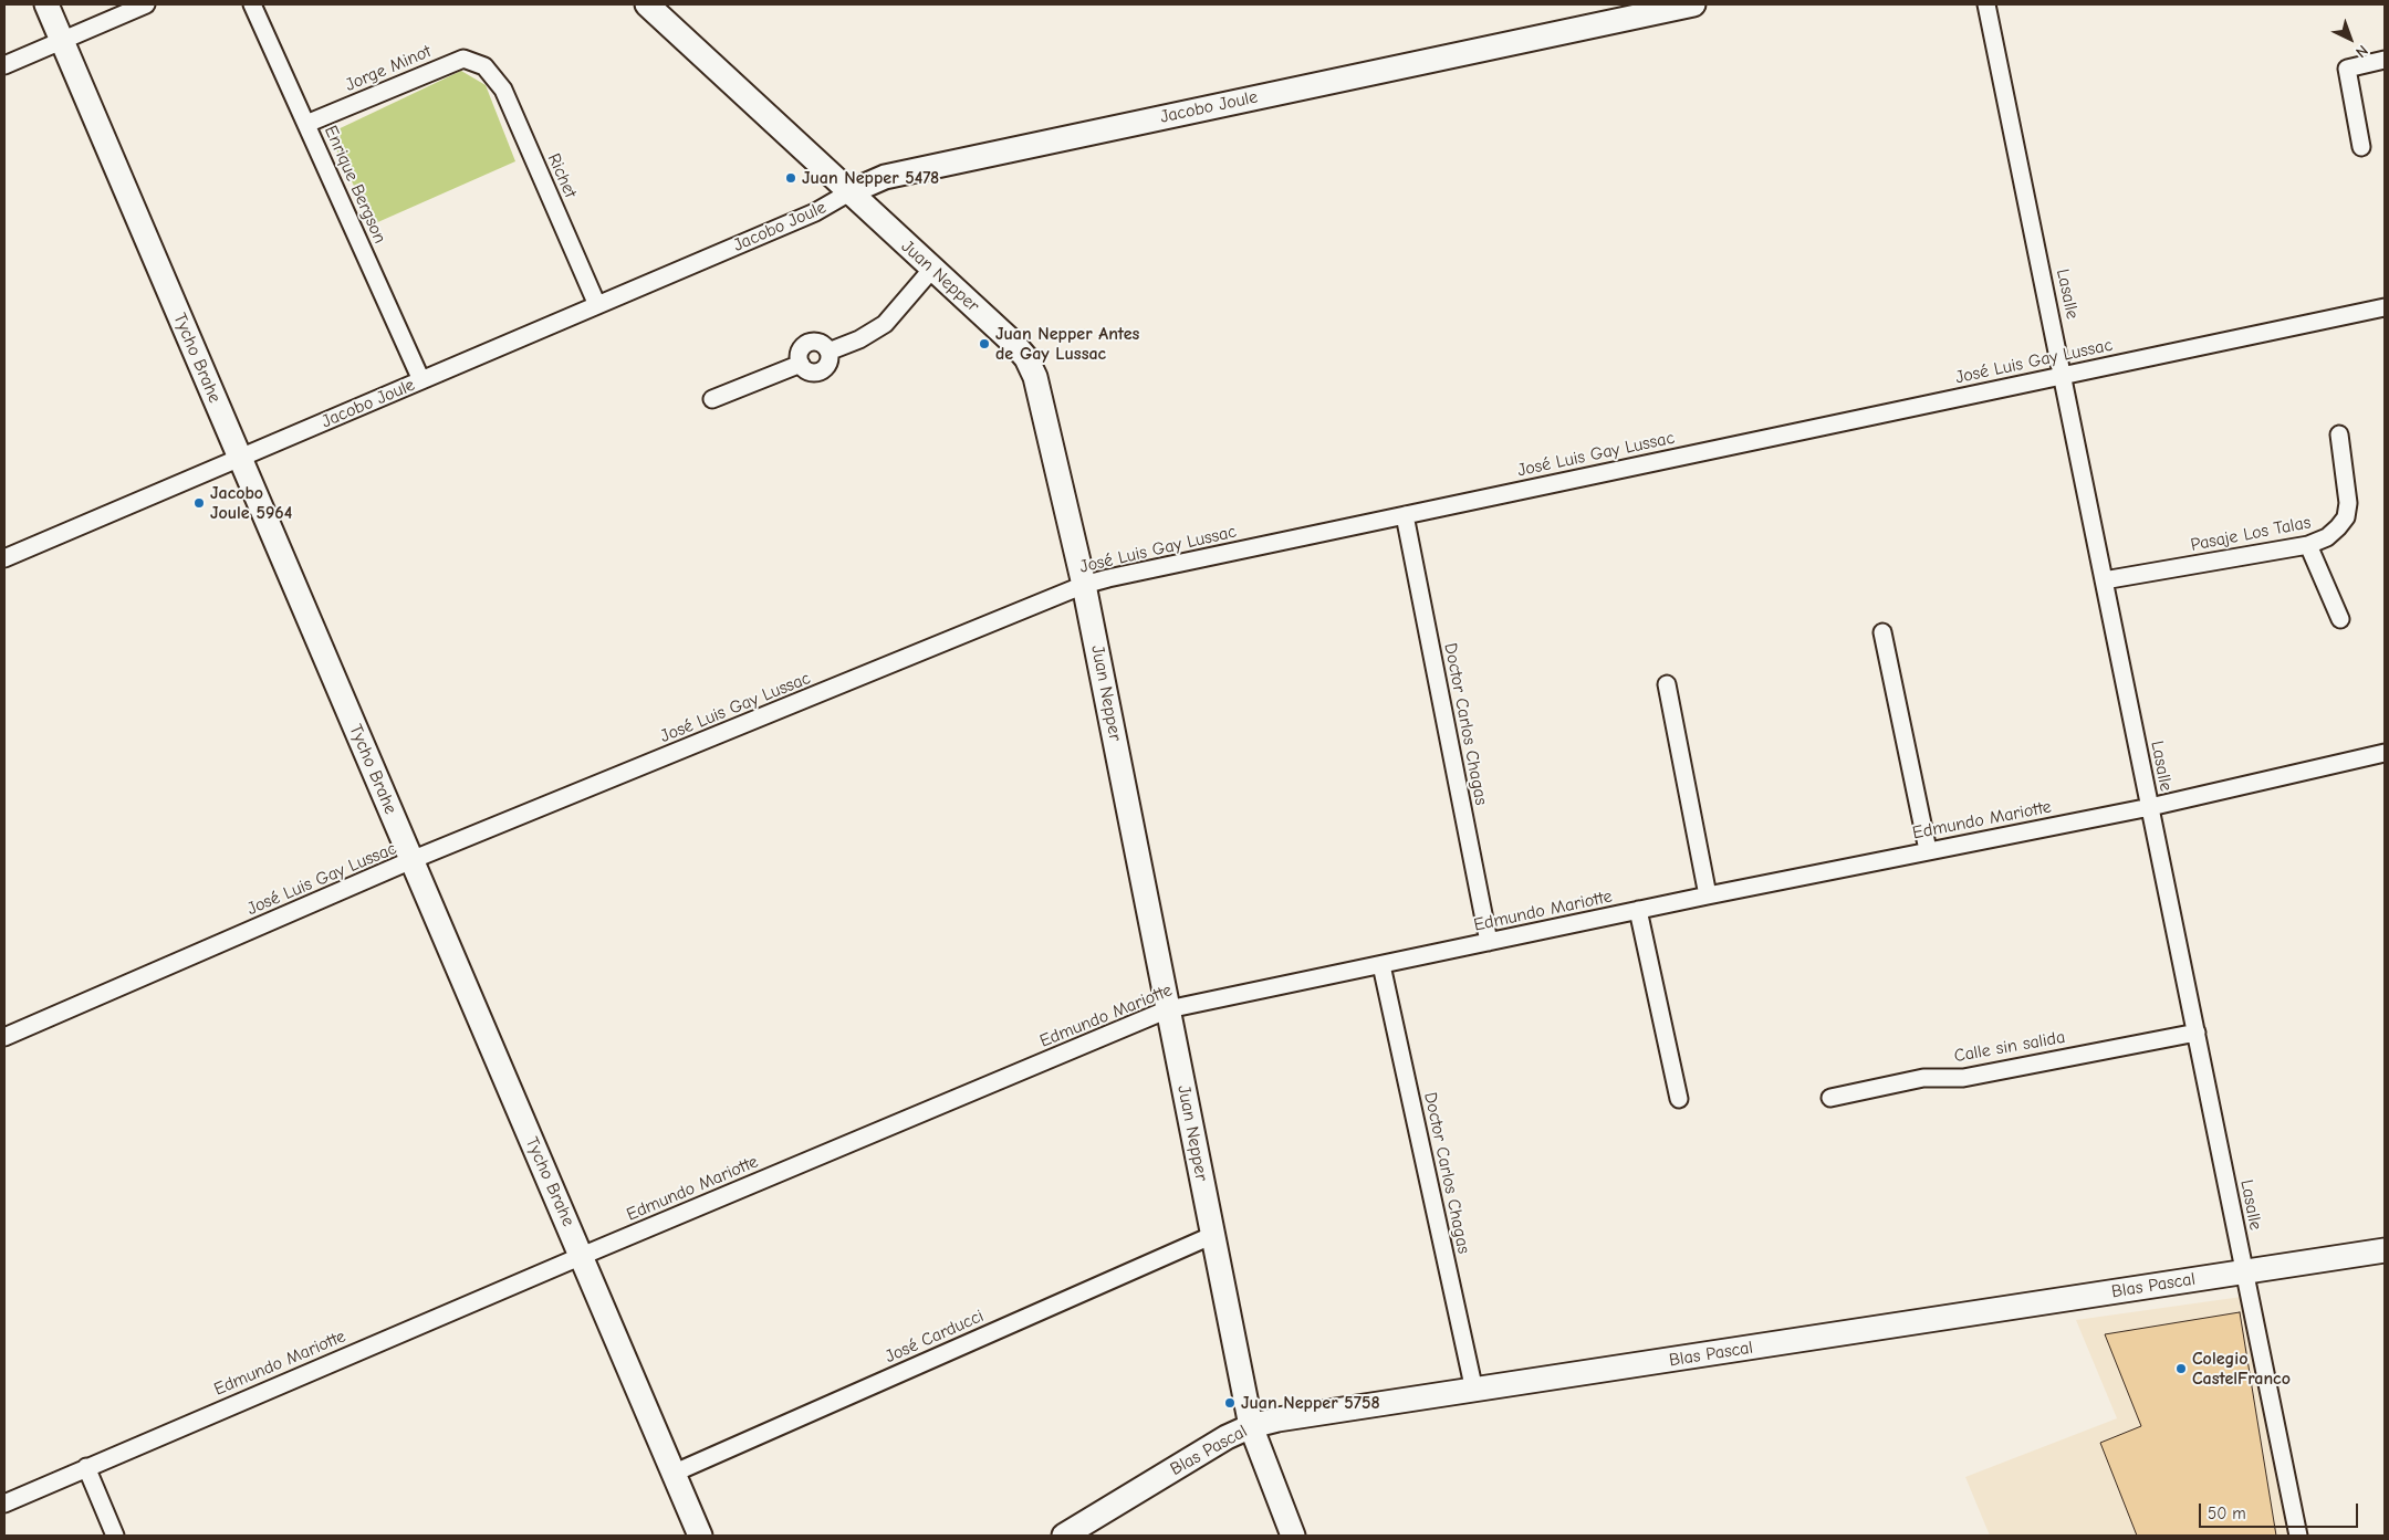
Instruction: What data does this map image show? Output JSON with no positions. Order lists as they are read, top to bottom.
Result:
{
  "streets": {
    "main road": [
      "Jacobo Joule",
      "Juan Nepper",
      "Tycho Brahe",
      "Blas Pascal"
    ],
    "street": [
      "Jorge Minot",
      "Richet",
      "Enrique Bergson",
      "Lasalle",
      "José Luis Gay Lussac",
      "Pasaje Los Talas",
      "Doctor Carlos Chagas",
      "Edmundo Mariotte",
      "Calle sin salida",
      "José Carducci"
    ]
  },
  "crossings": [
    ["Jorge Minot", "Richet"],
    ["Jorge Minot", "Enrique Bergson"],
    ["Jacobo Joule", "Richet"],
    ["Jacobo Joule", "Enrique Bergson"],
    ["Jacobo Joule", "Juan Nepper"],
    ["Jacobo Joule", "Tycho Brahe"],
    ["Juan Nepper", "José Luis Gay Lussac"],
    ["Juan Nepper", "Edmundo Mariotte"],
    ["Juan Nepper", "Blas Pascal"],
    ["Juan Nepper", "José Carducci"],
    ["Lasalle", "José Luis Gay Lussac"],
    ["Lasalle", "Pasaje Los Talas"],
    ["Lasalle", "Edmundo Mariotte"],
    ["Lasalle", "Calle sin salida"],
    ["Lasalle", "Blas Pascal"],
    ["Tycho Brahe", "José Luis Gay Lussac"],
    ["Tycho Brahe", "Edmundo Mariotte"],
    ["Tycho Brahe", "José Carducci"],
    ["José Luis Gay Lussac", "Doctor Carlos Chagas"],
    ["Doctor Carlos Chagas", "Edmundo Mariotte"],
    ["Doctor Carlos Chagas", "Blas Pascal"]
  ],
  "places": [
    "Juan Nepper 5478",
    "Juan Nepper Antes de Gay Lussac",
    "Jacobo Joule 5964",
    "Colegio CastelFranco",
    "Juan Nepper 5758"
  ],
  "scale_bar": "50 m",
  "north": "bottom right"
}
